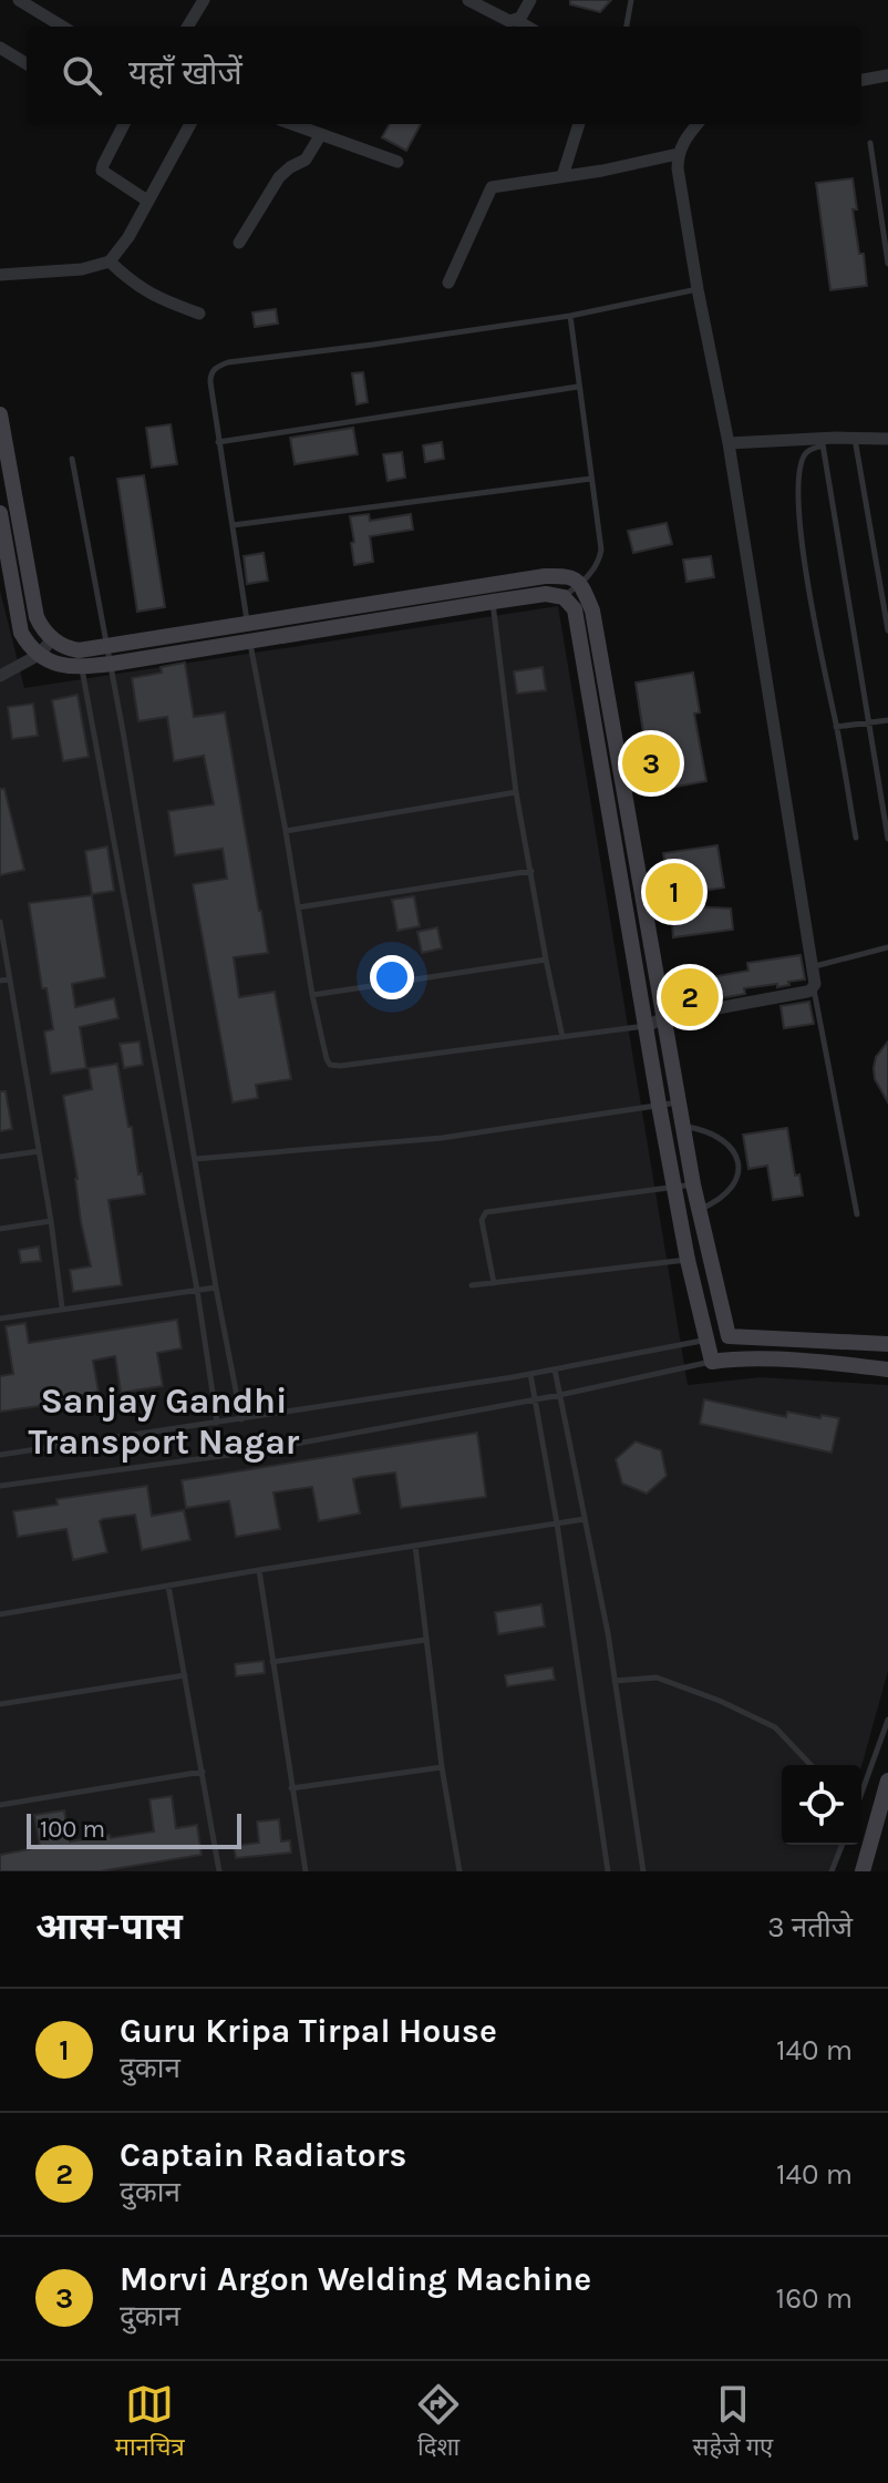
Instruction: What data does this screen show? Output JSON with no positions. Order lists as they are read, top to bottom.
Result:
{
  "districts": ["Sanjay Gandhi Transport Nagar"],
  "scale_bar": "100 m",
  "page": {
    "search": "यहाँ खोजें",
    "pins": ["3", "1", "2"],
    "scale": "100 m",
    "heading": ["आस-पास", "3 नतीजे"],
    "list": [
      {
        "mark": "1",
        "name": "Guru Kripa Tirpal House",
        "note": "दुकान",
        "value": "140 m"
      },
      {
        "mark": "2",
        "name": "Captain Radiators",
        "note": "दुकान",
        "value": "140 m"
      },
      {
        "mark": "3",
        "name": "Morvi Argon Welding Machine",
        "note": "दुकान",
        "value": "160 m"
      }
    ],
    "nav": ["मानचित्र", "दिशा", "सहेजे गए"]
  }
}
